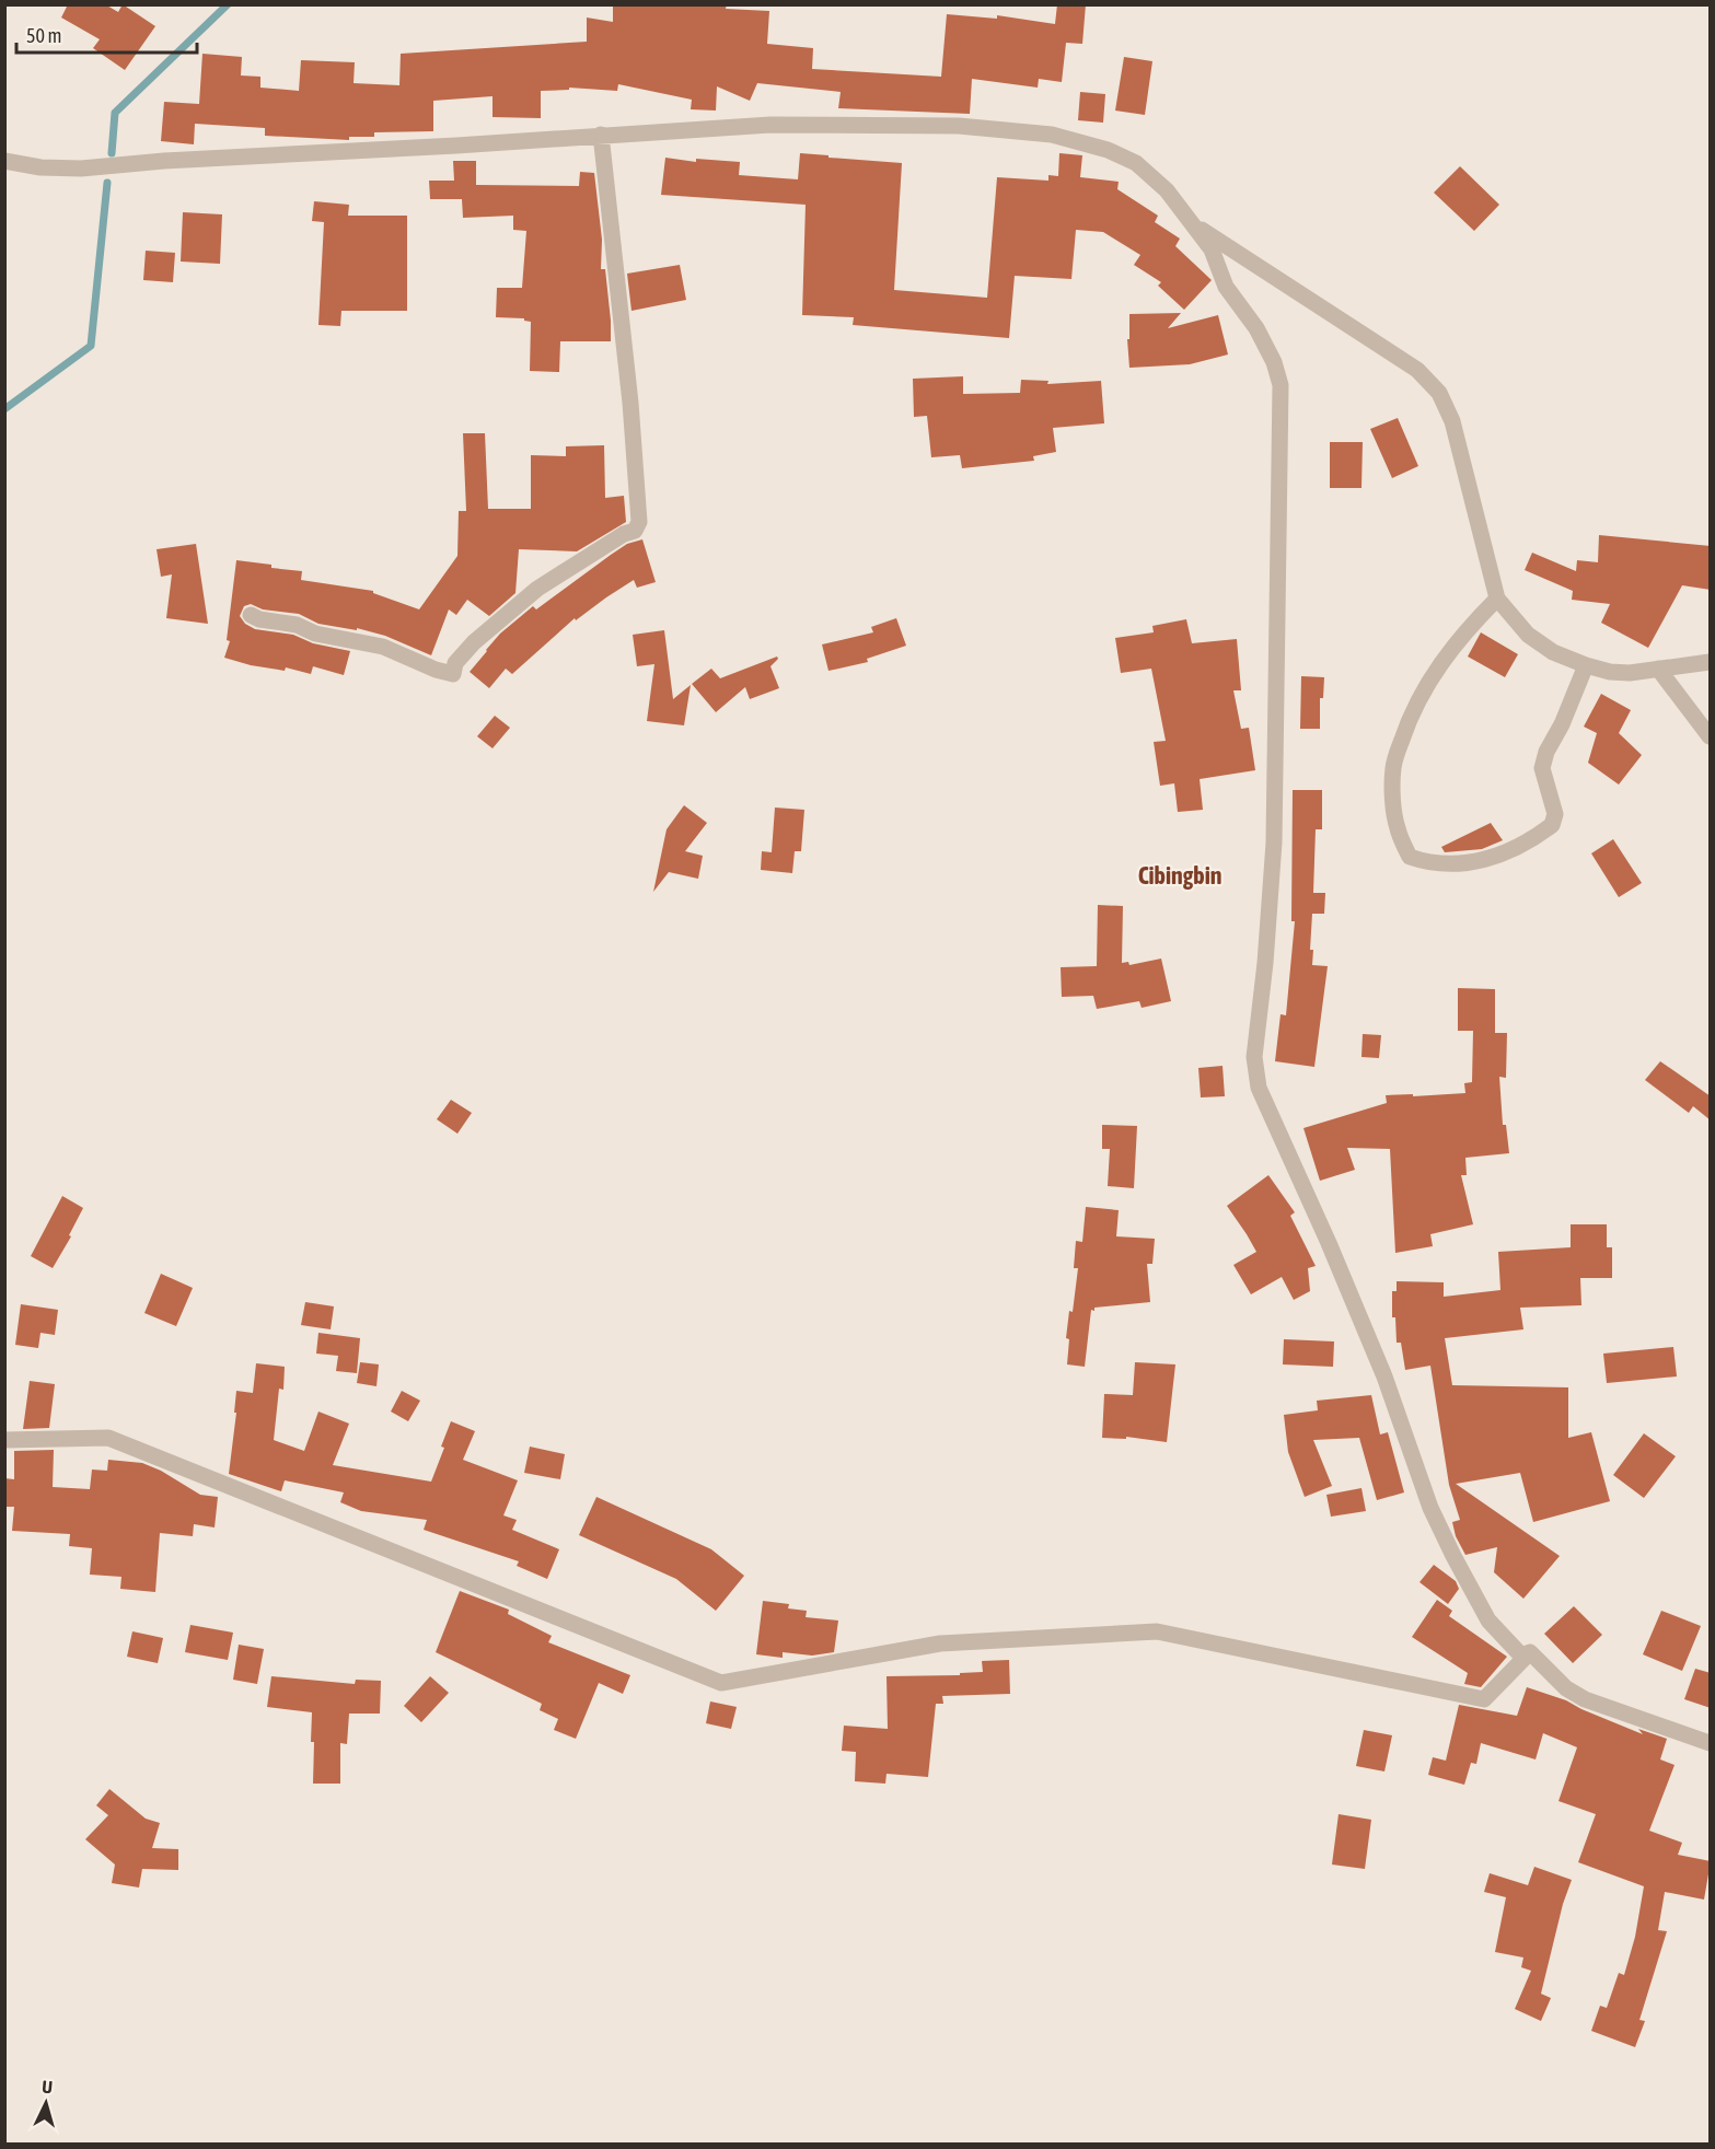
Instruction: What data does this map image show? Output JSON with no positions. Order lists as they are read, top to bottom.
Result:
{
  "districts": ["Cibingbin"],
  "scale_bar": "50 m",
  "north": "top"
}
